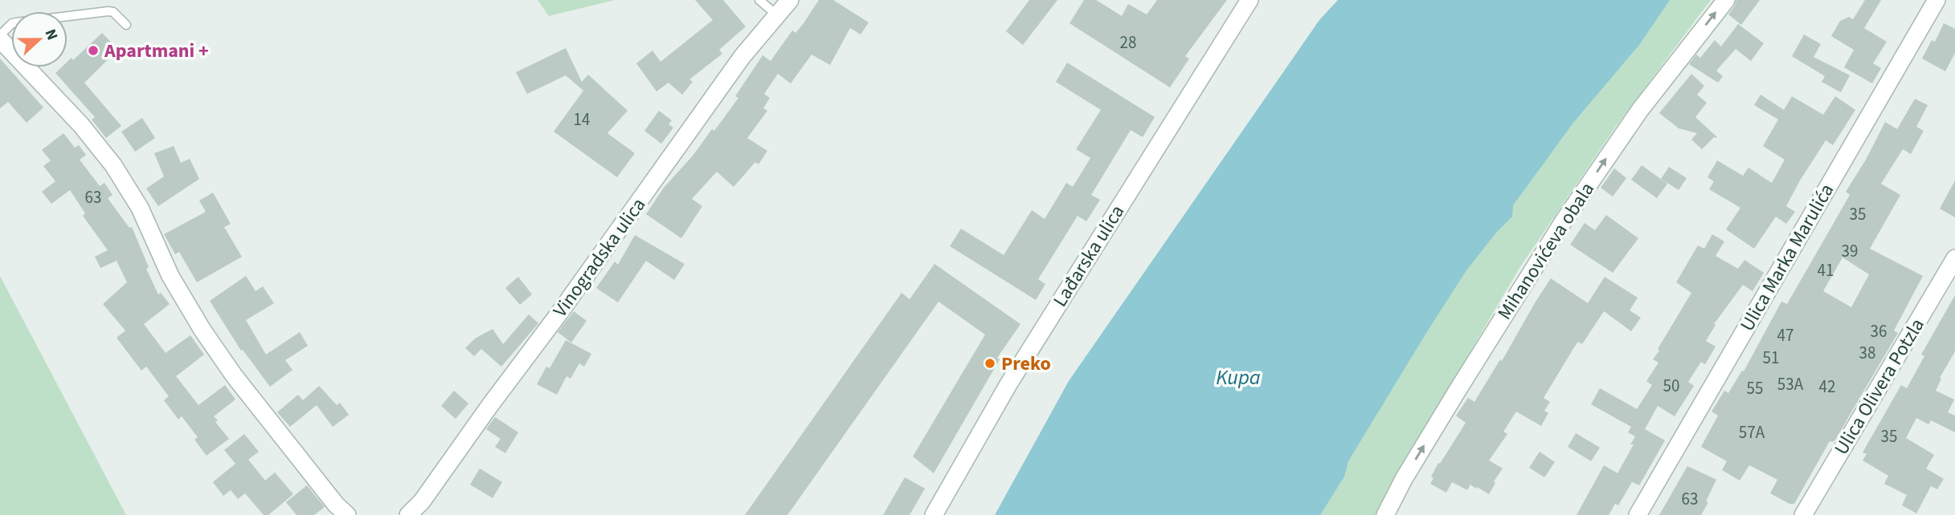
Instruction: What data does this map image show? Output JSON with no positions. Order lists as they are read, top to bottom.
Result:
{
  "streets": {
    "street": [
      "Mihanovićeva obala",
      "Lađarska ulica",
      "Vinogradska ulica",
      "Ulica Marka Marulića",
      "Ulica Olivera Potzla"
    ]
  },
  "one_way": ["Mihanovićeva obala"],
  "water": ["Kupa"],
  "places": ["Apartmani +", "Preko"],
  "house_numbers": [
    "28",
    "14",
    "63",
    "35",
    "39",
    "41",
    "36",
    "47",
    "38",
    "51",
    "53A",
    "50",
    "42",
    "55",
    "57A",
    "35",
    "63"
  ],
  "north": "right"
}
